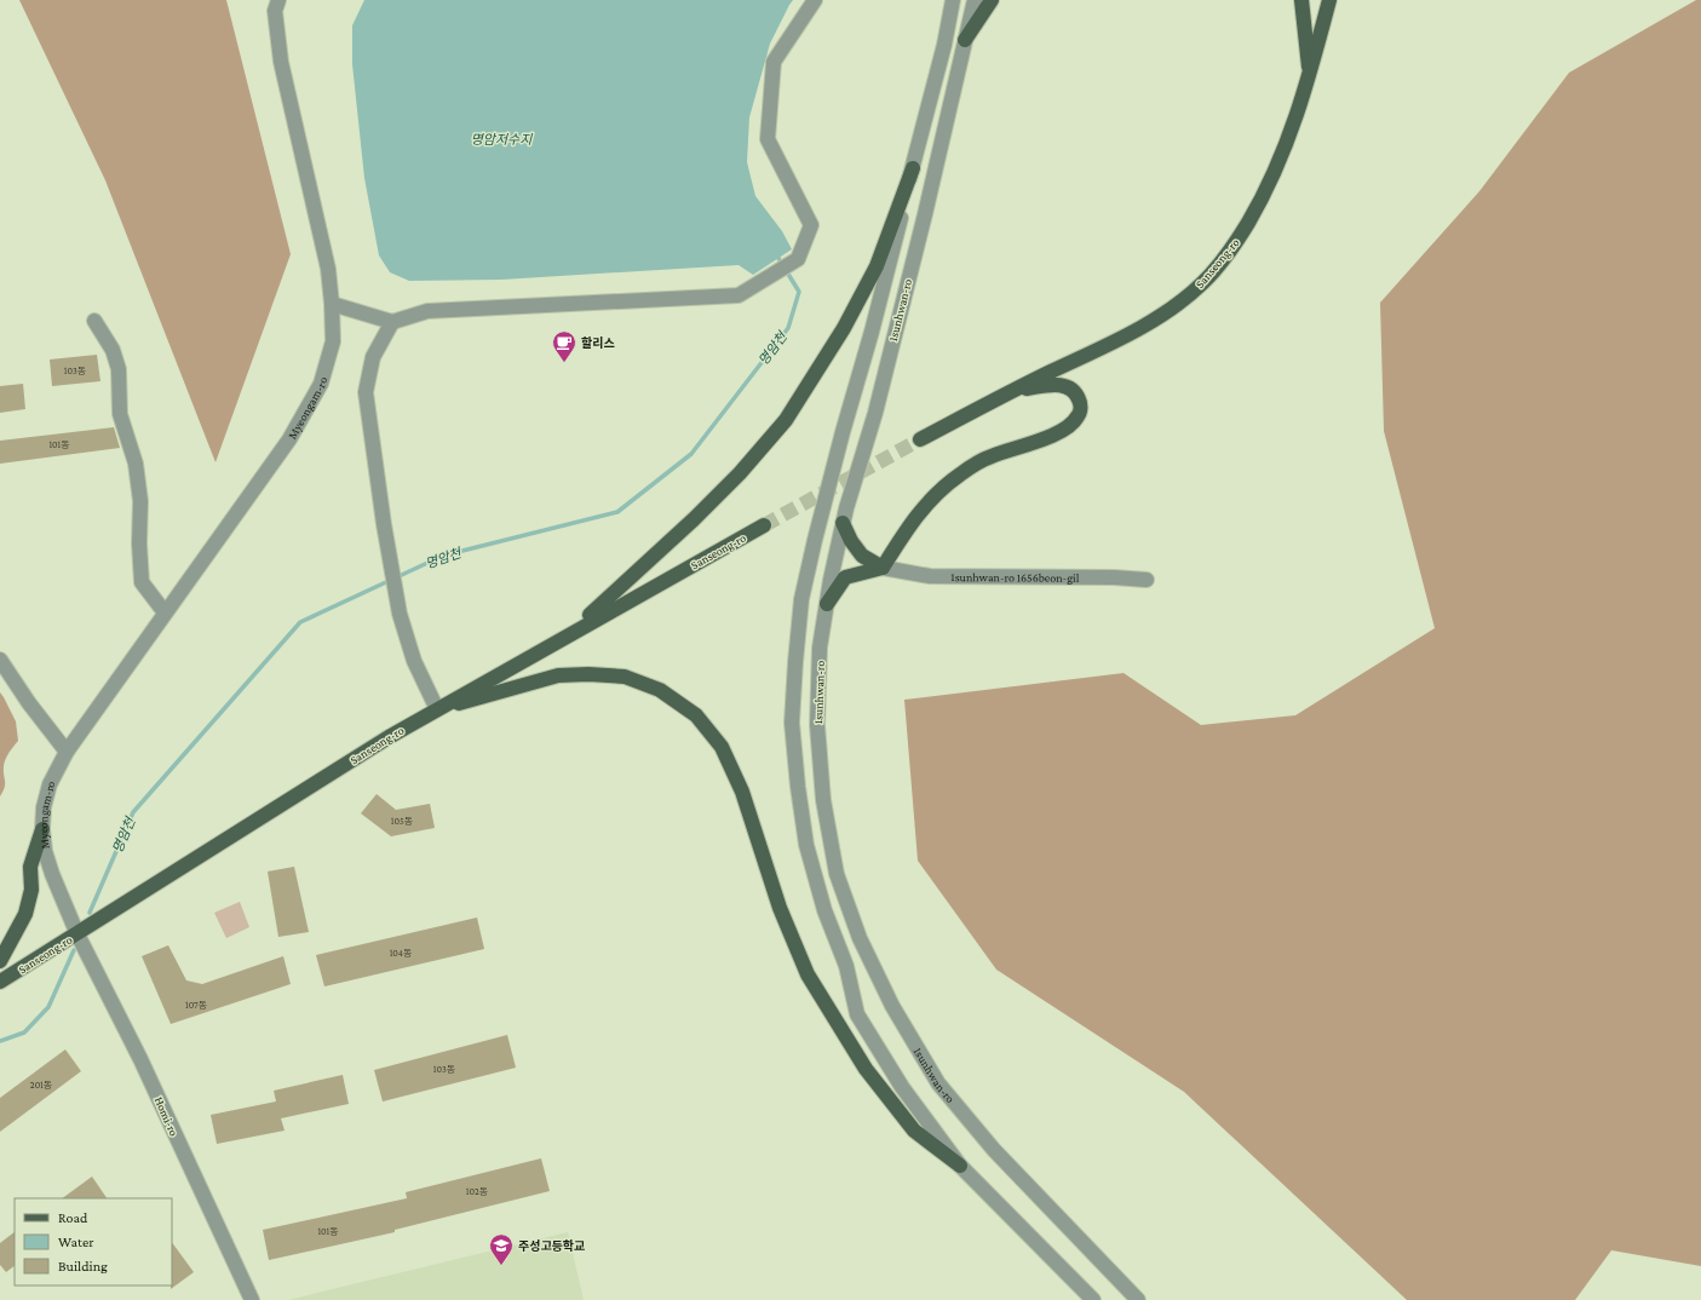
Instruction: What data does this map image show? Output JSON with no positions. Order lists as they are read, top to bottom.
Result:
{
  "streets": {
    "main road": ["Sanseong-ro"],
    "street": [
      "1sunhwan-ro",
      "Myeongam-ro",
      "1sunhwan-ro 1656beon-gil",
      "Homi-ro"
    ]
  },
  "crossings": [
    ["Sanseong-ro", "Myeongam-ro"],
    ["Sanseong-ro", "Homi-ro"],
    ["Myeongam-ro", "Homi-ro"]
  ],
  "water": ["명암저수지", "명암천"],
  "places": {
    "cafe": ["할리스"],
    "school or university": ["주성고등학교"]
  },
  "house_numbers": [
    "103동",
    "101동",
    "105동",
    "104동",
    "107동",
    "103동",
    "201동",
    "102동",
    "101동"
  ],
  "legend": ["Road", "Water", "Building"]
}
